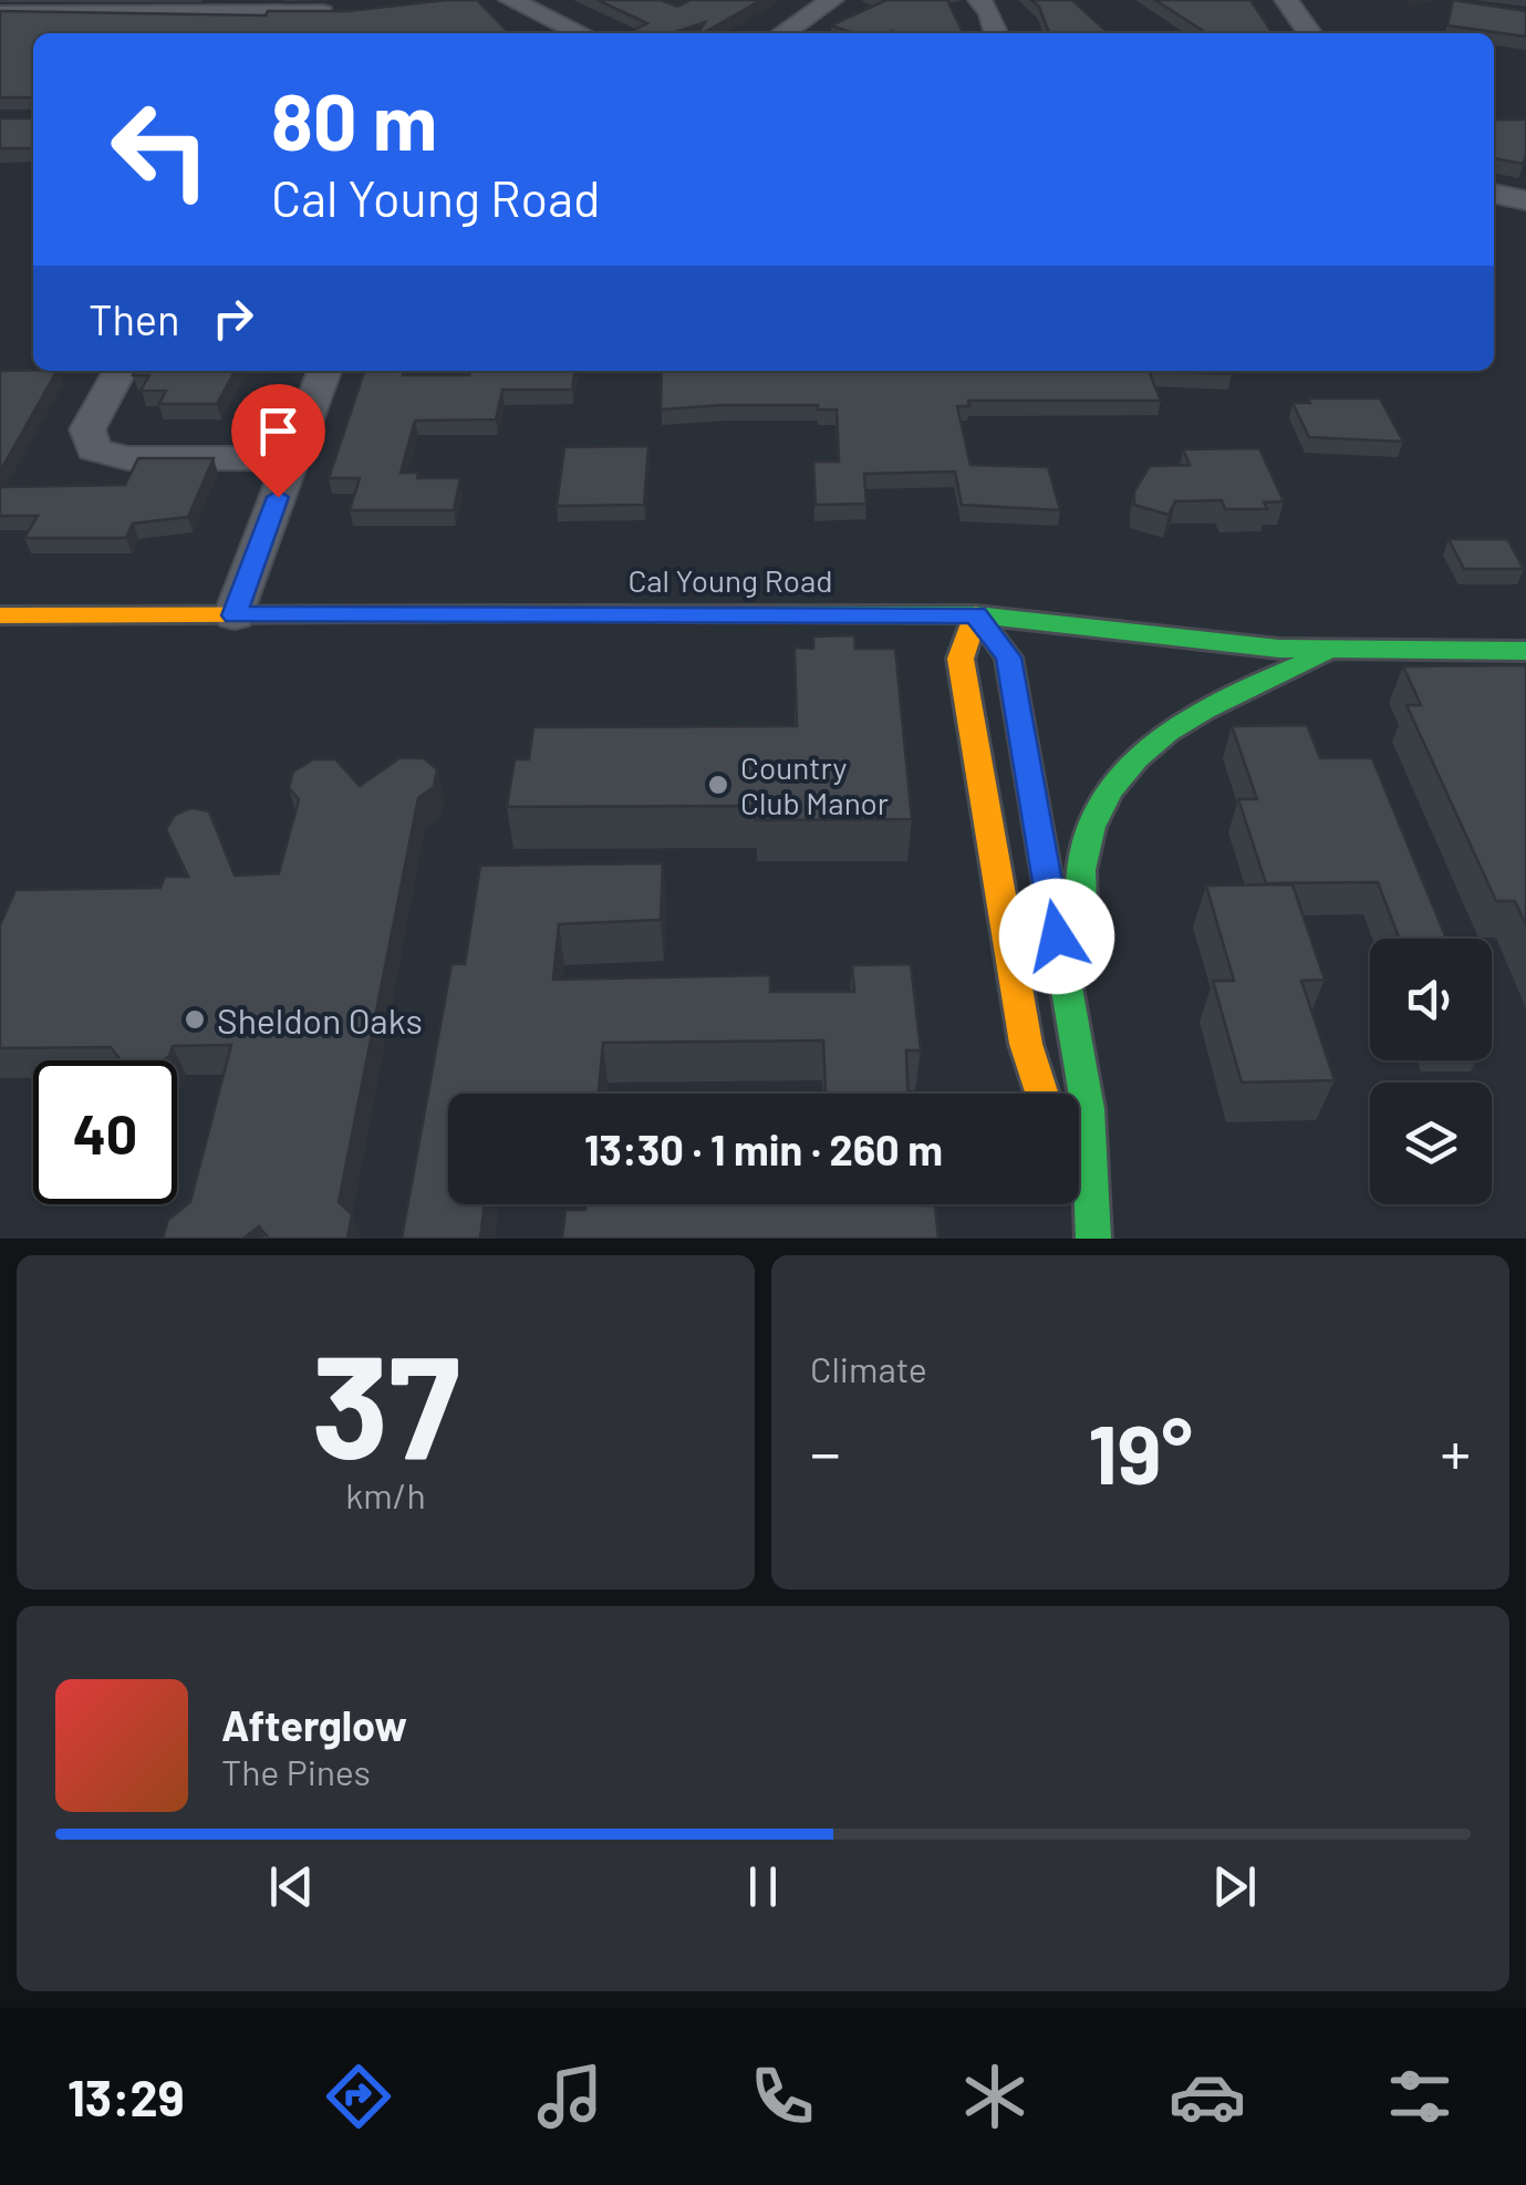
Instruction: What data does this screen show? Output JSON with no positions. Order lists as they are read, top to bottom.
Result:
{
  "streets": {
    "street": ["Cal Young Road"]
  },
  "places": ["Country Club Manor", "Sheldon Oaks"],
  "page": {
    "turn": ["80 m", "Cal Young Road"],
    "then": "Then",
    "limit": "40",
    "trip": "13:30 · 1 min · 260 m",
    "tile": [
      ["37", "km/h"],
      "Climate"
    ],
    "heat": ["−", "19°", "+"],
    "song": ["Afterglow", "The Pines"],
    "tabs": "13:29"
  }
}
